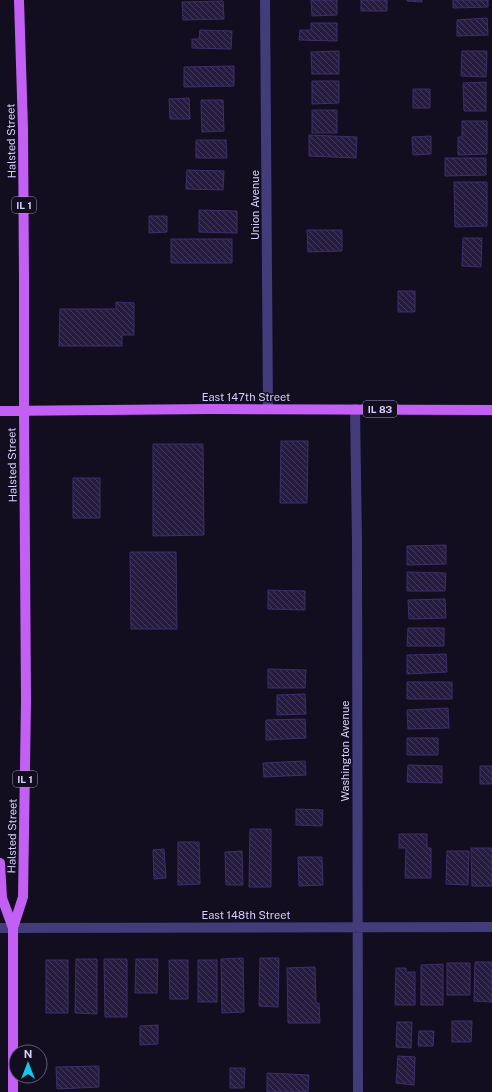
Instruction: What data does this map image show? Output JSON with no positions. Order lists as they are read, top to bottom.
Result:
{
  "streets": {
    "main road": [
      "Halsted Street",
      "IL 1",
      "East 147th Street",
      "IL 83"
    ],
    "street": ["Union Avenue", "Washington Avenue", "East 148th Street"]
  },
  "crossings": [
    ["Halsted Street", "East 147th Street"],
    ["Halsted Street", "East 148th Street"],
    ["Union Avenue", "East 147th Street"],
    ["East 147th Street", "Washington Avenue"],
    ["Washington Avenue", "East 148th Street"]
  ],
  "north": "top"
}
